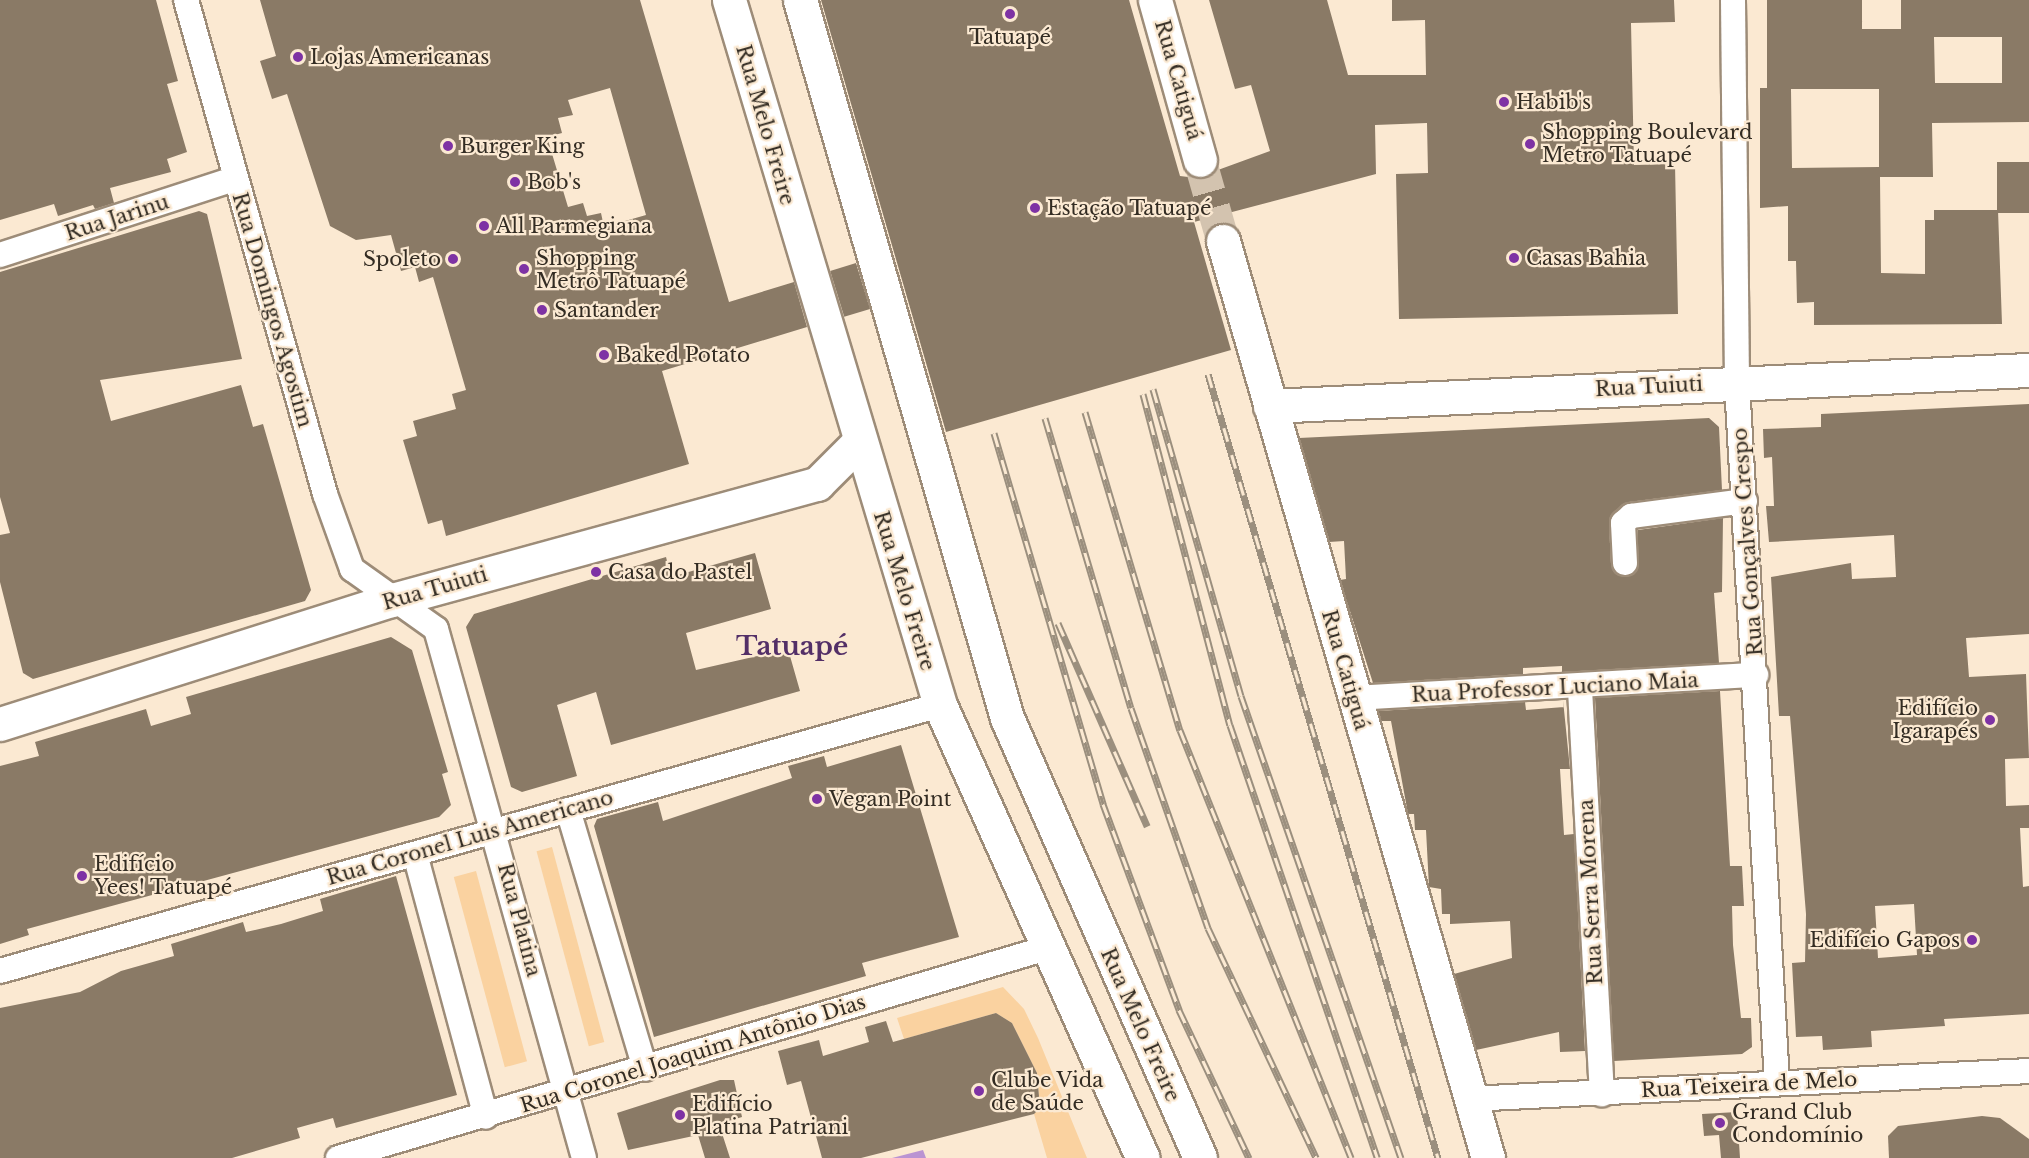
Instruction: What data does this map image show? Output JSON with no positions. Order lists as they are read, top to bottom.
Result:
{
  "streets": {
    "main road": ["Rua Catiguá", "Rua Melo Freire", "Rua Tuiuti"],
    "street": [
      "Rua Jarinu",
      "Rua Domingos Agostim",
      "Rua Gonçalves Crespo",
      "Rua Professor Luciano Maia",
      "Rua Coronel Luis Americano",
      "Rua Serra Morena",
      "Rua Platina",
      "Rua Coronel Joaquim Antônio Dias",
      "Rua Teixeira de Melo"
    ]
  },
  "crossings": [
    ["Rua Catiguá", "Rua Tuiuti"],
    ["Rua Catiguá", "Rua Professor Luciano Maia"],
    ["Rua Catiguá", "Rua Teixeira de Melo"],
    ["Rua Melo Freire", "Rua Tuiuti"],
    ["Rua Melo Freire", "Rua Coronel Luis Americano"],
    ["Rua Melo Freire", "Rua Coronel Joaquim Antônio Dias"],
    ["Rua Jarinu", "Rua Domingos Agostim"],
    ["Rua Domingos Agostim", "Rua Tuiuti"],
    ["Rua Domingos Agostim", "Rua Platina"],
    ["Rua Tuiuti", "Rua Gonçalves Crespo"],
    ["Rua Tuiuti", "Rua Platina"],
    ["Rua Gonçalves Crespo", "Rua Professor Luciano Maia"],
    ["Rua Gonçalves Crespo", "Rua Teixeira de Melo"],
    ["Rua Professor Luciano Maia", "Rua Serra Morena"],
    ["Rua Coronel Luis Americano", "Rua Platina"],
    ["Rua Serra Morena", "Rua Teixeira de Melo"],
    ["Rua Platina", "Rua Coronel Joaquim Antônio Dias"]
  ],
  "districts": ["Tatuapé"],
  "places": [
    "Tatuapé",
    "Lojas Americanas",
    "Habib's",
    "Shopping Boulevard Metro Tatuapé",
    "Burger King",
    "Bob's",
    "Estação Tatuapé",
    "All Parmegiana",
    "Casas Bahia",
    "Spoleto",
    "Shopping Metrô Tatuapé",
    "Santander",
    "Baked Potato",
    "Casa do Pastel",
    "Edifício Igarapés",
    "Vegan Point",
    "Edifício Yees! Tatuapé",
    "Edifício Gapos",
    "Clube Vida de Saúde",
    "Edifício Platina Patriani",
    "Grand Club Condomínio"
  ]
}
